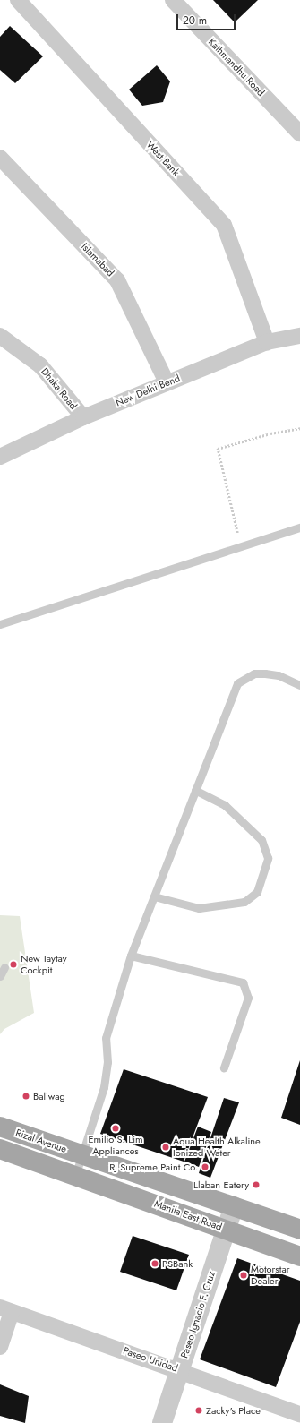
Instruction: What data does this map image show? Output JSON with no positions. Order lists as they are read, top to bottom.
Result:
{
  "streets": {
    "main road": ["Rizal Avenue", "Manila East Road"],
    "street": [
      "Kathmandhu Road",
      "West Bank",
      "Islamabad",
      "Dhaka Road",
      "New Delhi Bend",
      "Paseo Ignacio F. Cruz",
      "Paseo Unidad"
    ]
  },
  "crossings": [
    ["West Bank", "New Delhi Bend"],
    ["Islamabad", "New Delhi Bend"],
    ["Dhaka Road", "New Delhi Bend"],
    ["Manila East Road", "Paseo Ignacio F. Cruz"],
    ["Paseo Ignacio F. Cruz", "Paseo Unidad"]
  ],
  "places": [
    "New Taytay Cockpit",
    "Baliwag",
    "Emilio S. Lim Appliances",
    "Aqua Health Alkaline Ionized Water",
    "RJ Supreme Paint Co.",
    "Llaban Eatery",
    "PSBank",
    "Motorstar Dealer",
    "Zacky's Place"
  ],
  "scale_bar": "20 m"
}
